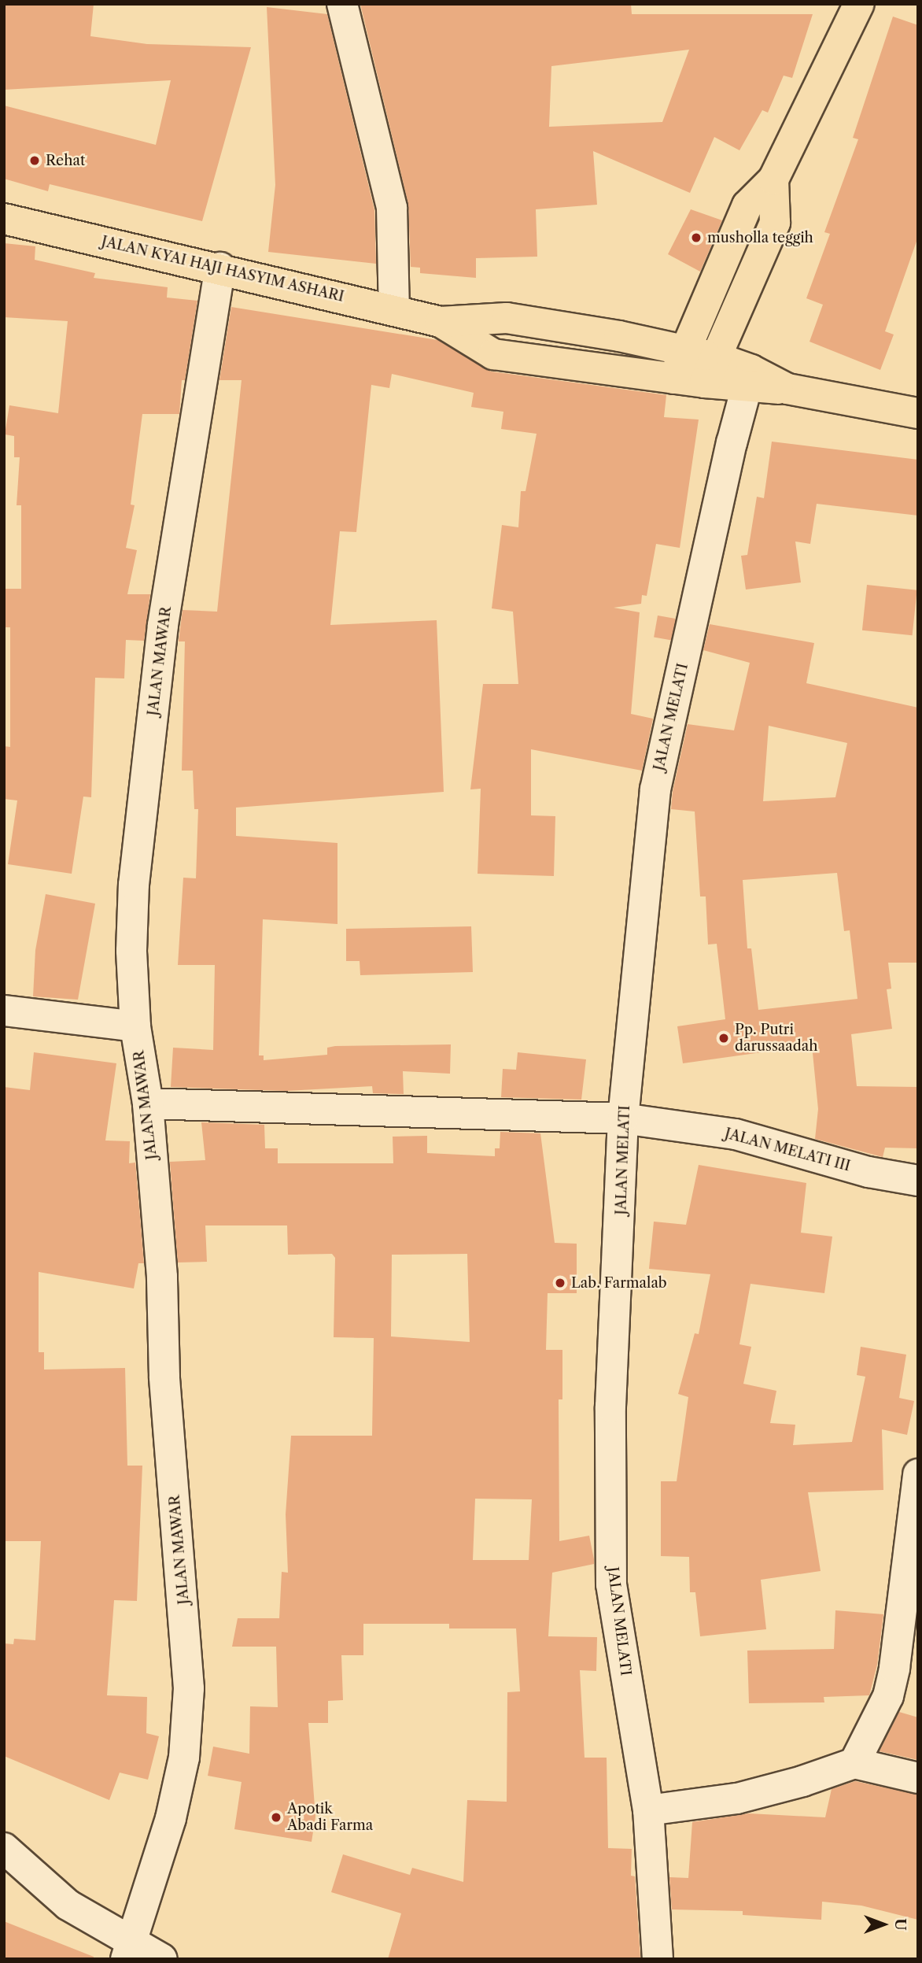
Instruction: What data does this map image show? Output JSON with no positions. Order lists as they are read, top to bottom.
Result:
{
  "streets": {
    "main road": ["JALAN KYAI HAJI HASYIM ASHARI"],
    "street": ["JALAN MAWAR", "JALAN MELATI", "JALAN MELATI III"]
  },
  "crossings": [
    ["JALAN KYAI HAJI HASYIM ASHARI", "JALAN MAWAR"],
    ["JALAN KYAI HAJI HASYIM ASHARI", "JALAN MELATI"],
    ["JALAN MAWAR", "JALAN MELATI III"],
    ["JALAN MELATI", "JALAN MELATI III"]
  ],
  "places": [
    "Rehat",
    "musholla teggih",
    "Pp. Putri darussaadah",
    "Lab. Farmalab",
    "Apotik Abadi Farma"
  ],
  "north": "right"
}
